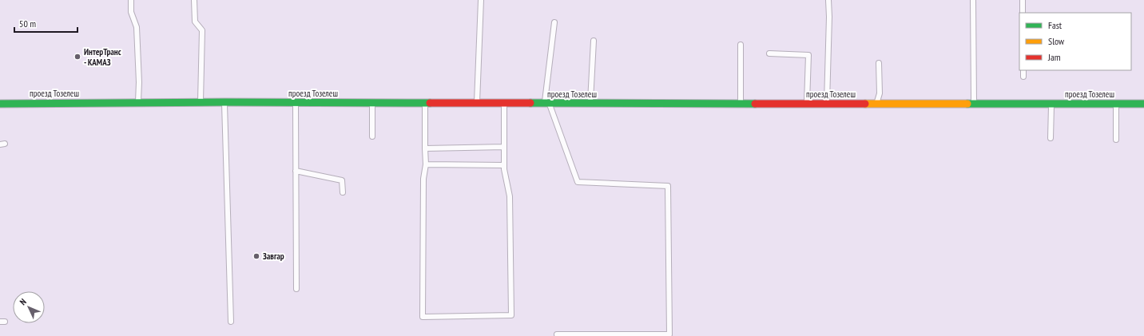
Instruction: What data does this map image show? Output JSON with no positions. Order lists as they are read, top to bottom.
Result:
{
  "streets": {
    "street": ["проезд Тозелеш"]
  },
  "places": ["ИнтерТранс - КАМАЗ", "Завгар"],
  "legend": ["Fast", "Slow", "Jam"],
  "scale_bar": "50 m",
  "north": "top left"
}
